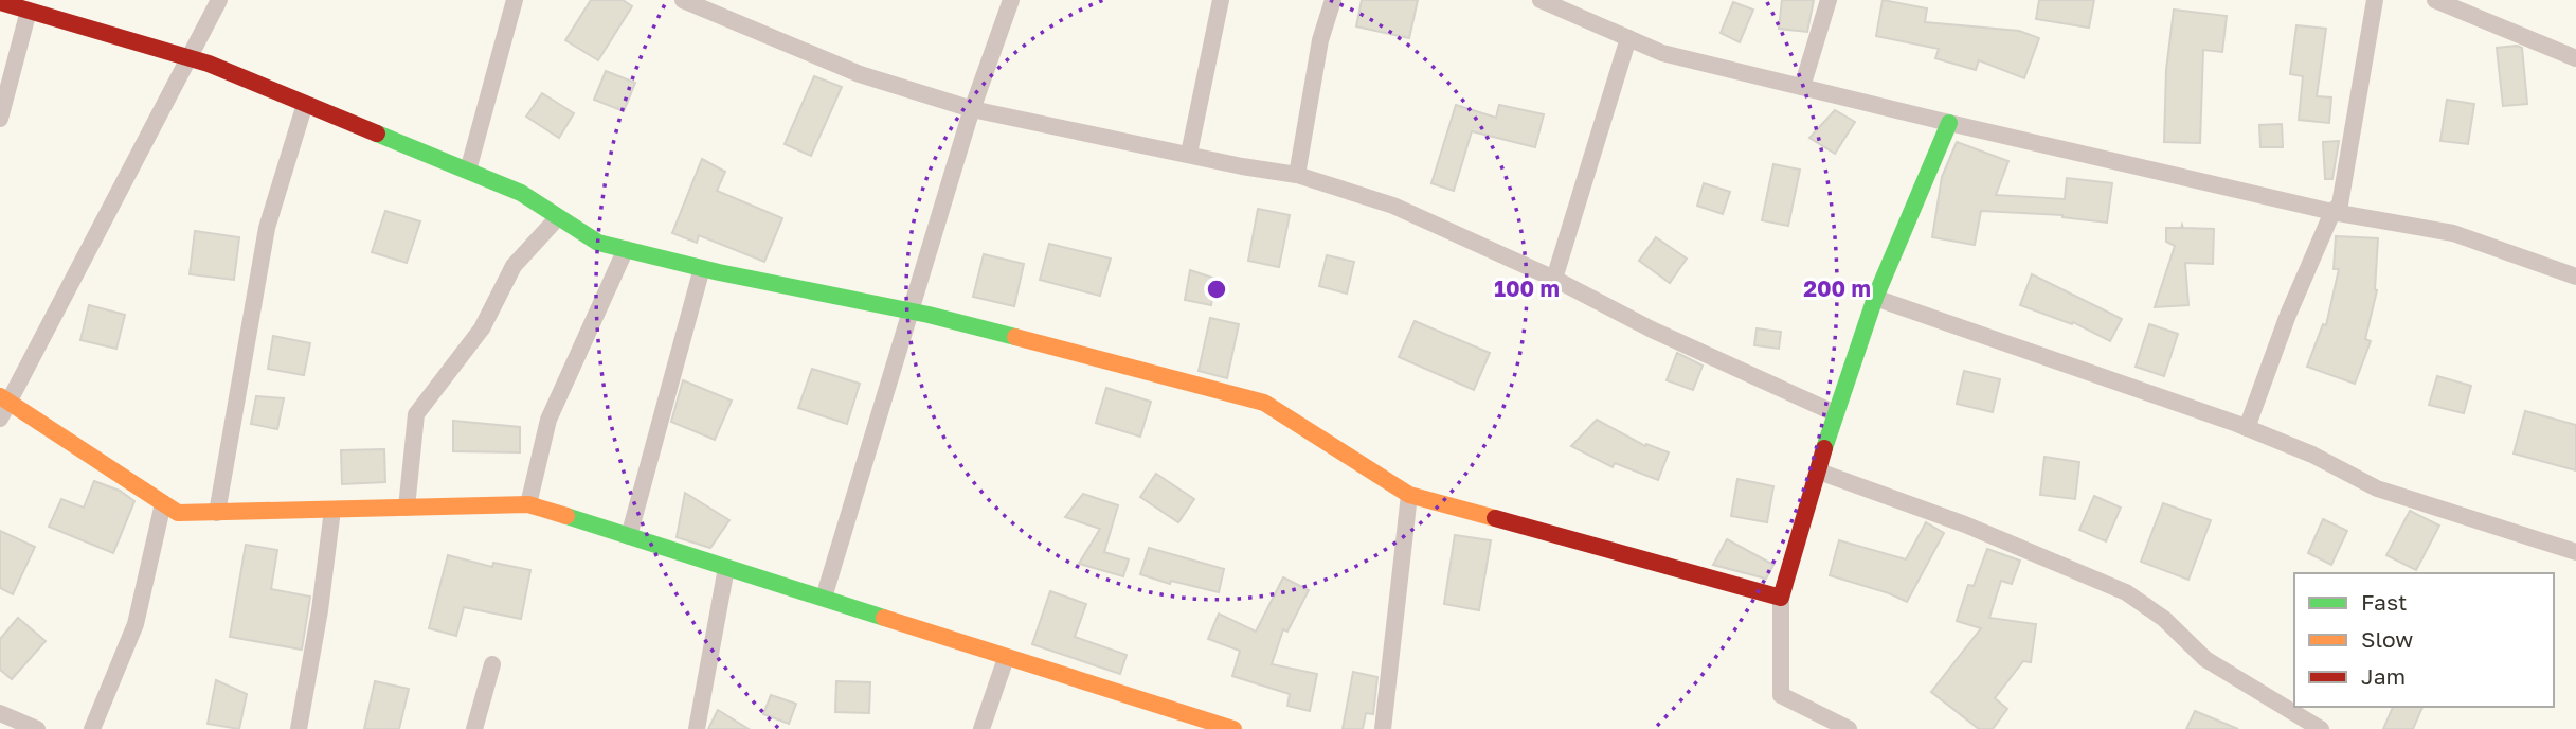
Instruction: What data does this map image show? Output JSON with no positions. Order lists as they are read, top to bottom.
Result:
{
  "legend": ["Fast", "Slow", "Jam"],
  "rings": ["100 m", "200 m"]
}
